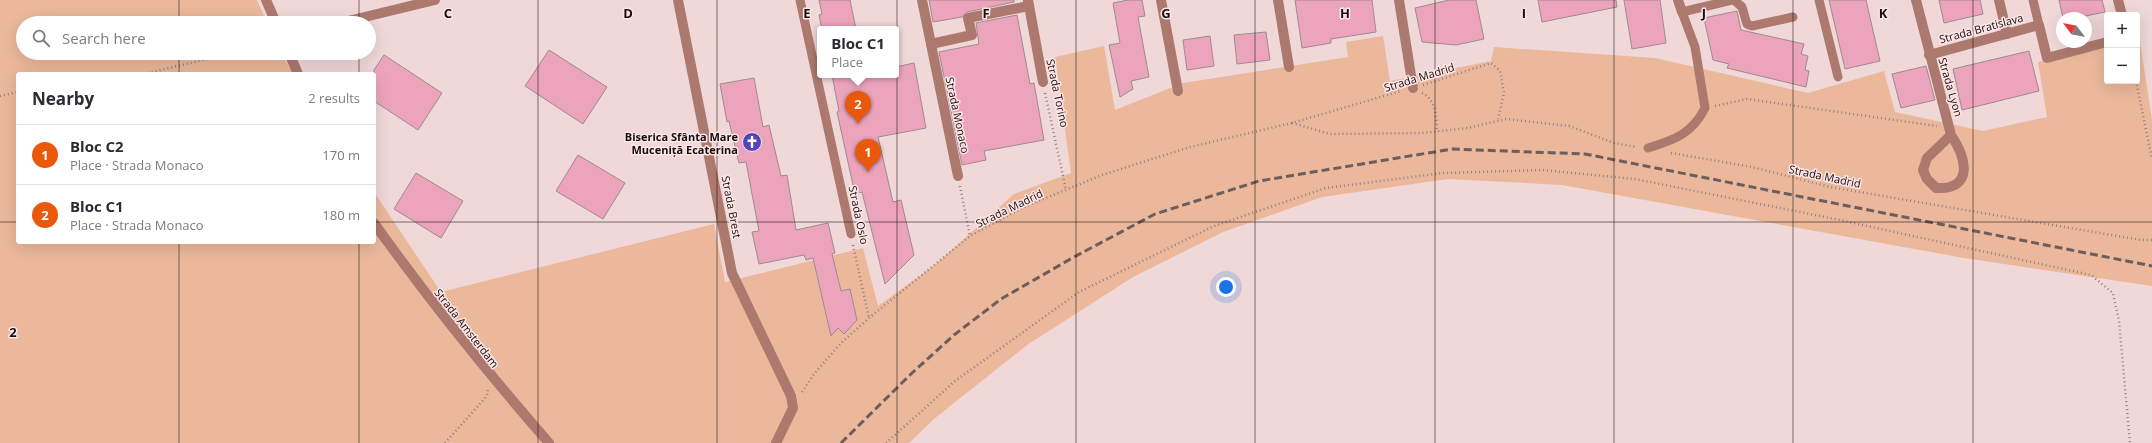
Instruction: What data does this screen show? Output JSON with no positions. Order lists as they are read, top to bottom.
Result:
{
  "streets": {
    "street": [
      "Strada Bratislava",
      "Strada Lyon",
      "Strada Torino",
      "Strada Monaco",
      "Strada Brest",
      "Strada Amsterdam"
    ],
    "lane": ["Strada Oslo"],
    "path": ["Strada Madrid"]
  },
  "crossings": [
    ["Strada Bratislava", "Strada Lyon"],
    ["Strada Madrid", "Strada Torino"],
    ["Strada Madrid", "Strada Brest"],
    ["Strada Madrid", "Strada Oslo"]
  ],
  "places": {
    "church": ["Biserica Sfânta Mare Muceniță Ecaterina"]
  },
  "north": "top left",
  "page": {
    "map_buttons": ["+", "−"],
    "search": "Search here",
    "popup": ["Bloc C1", "Place"],
    "heading": ["Nearby", "2 results"],
    "pins": ["2", "1"],
    "list": [
      {
        "mark": "1",
        "name": "Bloc C2",
        "note": "Place · Strada Monaco",
        "value": "170 m"
      },
      {
        "mark": "2",
        "name": "Bloc C1",
        "note": "Place · Strada Monaco",
        "value": "180 m"
      }
    ]
  },
  "grid": {
    "columns": [
      "C",
      "D",
      "E",
      "F",
      "G",
      "H",
      "I",
      "J",
      "K"
    ],
    "rows": ["2"]
  }
}
